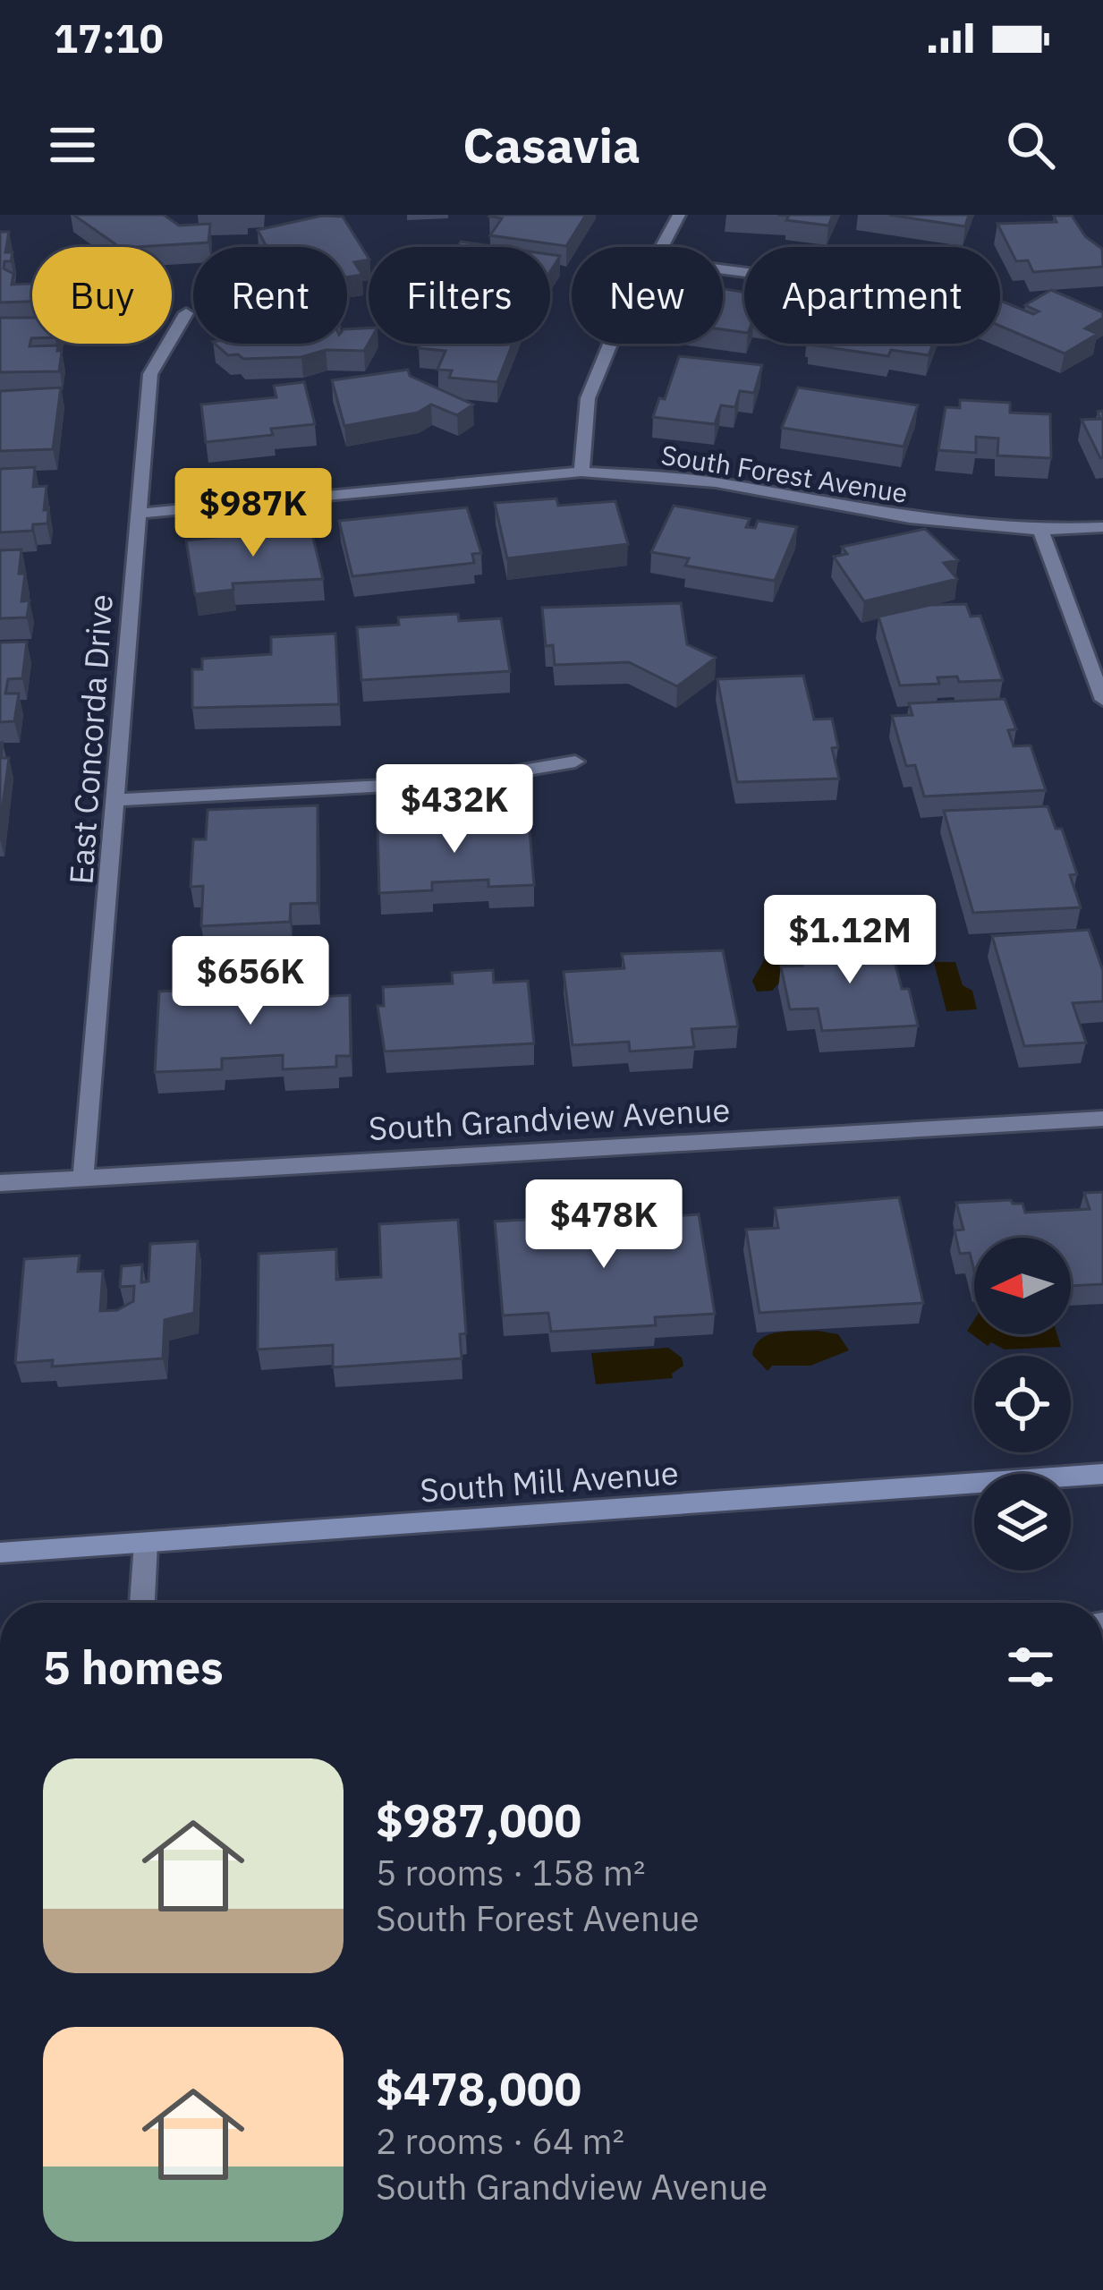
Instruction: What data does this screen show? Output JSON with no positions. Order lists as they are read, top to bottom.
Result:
{
  "streets": {
    "main road": ["South Mill Avenue"],
    "street": ["South Forest Avenue", "East Concorda Drive", "South Grandview Avenue"]
  },
  "crossings": [
    ["South Forest Avenue", "East Concorda Drive"],
    ["East Concorda Drive", "South Grandview Avenue"]
  ],
  "north": "left",
  "page": {
    "status": "17:10",
    "header": "Casavia",
    "chip": [
      "Buy",
      "Rent",
      "Filters",
      "New",
      "Apartment"
    ],
    "price": [
      "$987K",
      "$432K",
      "$1.12M",
      "$656K",
      "$478K"
    ],
    "heading": "5 homes",
    "list": [
      {
        "name": "$987,000",
        "note": "5 rooms · 158 m² · South Forest Avenue"
      },
      {
        "name": "$478,000",
        "note": "2 rooms · 64 m² · South Grandview Avenue"
      }
    ]
  }
}
